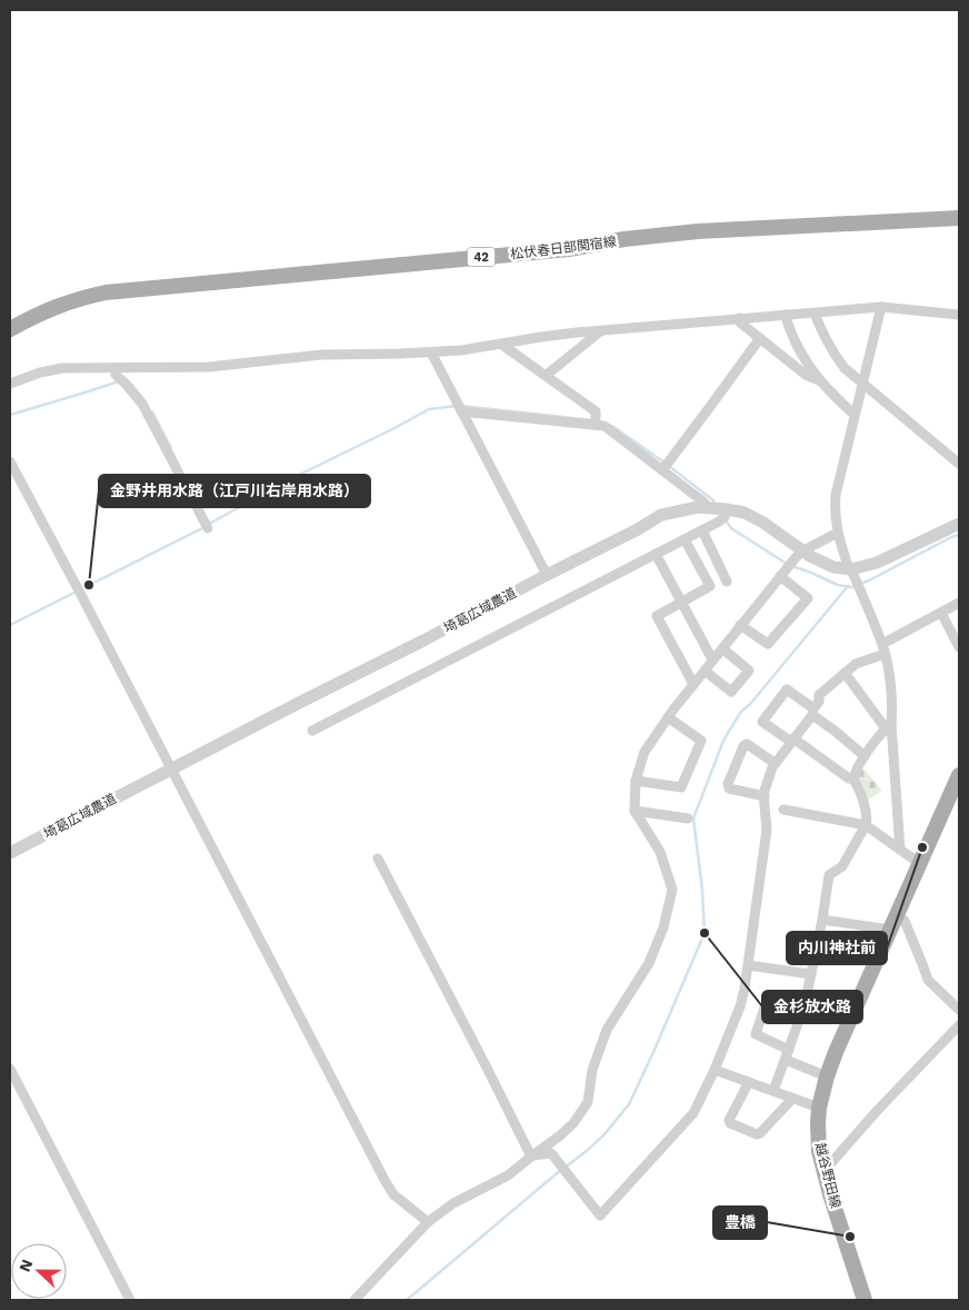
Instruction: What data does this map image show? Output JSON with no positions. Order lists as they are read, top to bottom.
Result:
{
  "streets": {
    "main road": ["松伏春日部関宿線", "42", "越谷野田線"],
    "street": ["埼葛広域農道"]
  },
  "places": [
    "金野井用水路（江戸川右岸用水路）",
    "内川神社前",
    "金杉放水路",
    "豊橋"
  ],
  "north": "left"
}
